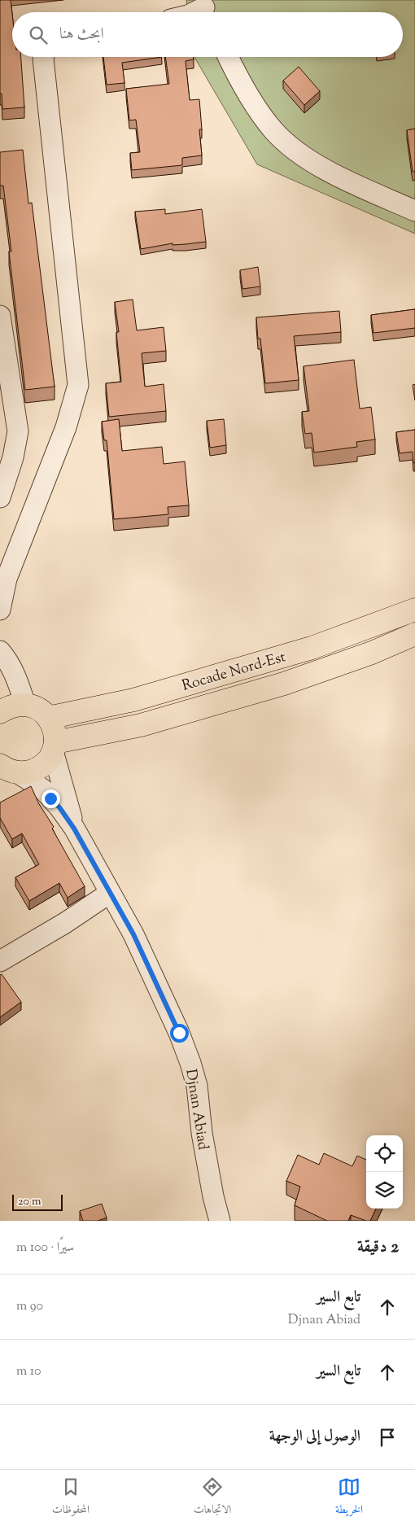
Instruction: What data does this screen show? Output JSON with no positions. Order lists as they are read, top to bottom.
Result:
{
  "streets": {
    "highway": ["Rocade Nord-Est"],
    "street": ["Djnan Abiad"]
  },
  "scale_bar": "20 m",
  "page": {
    "search": "ابحث هنا",
    "scale": "20 m",
    "heading": ["2 دقيقة", "سيرًا · 100 m"],
    "list": [
      ["تابع السير", "Djnan Abiad", "90 m"],
      ["تابع السير", "10 m"],
      "الوصول إلى الوجهة"
    ],
    "nav": ["الخريطة", "الاتجاهات", "المحفوظات"]
  }
}
